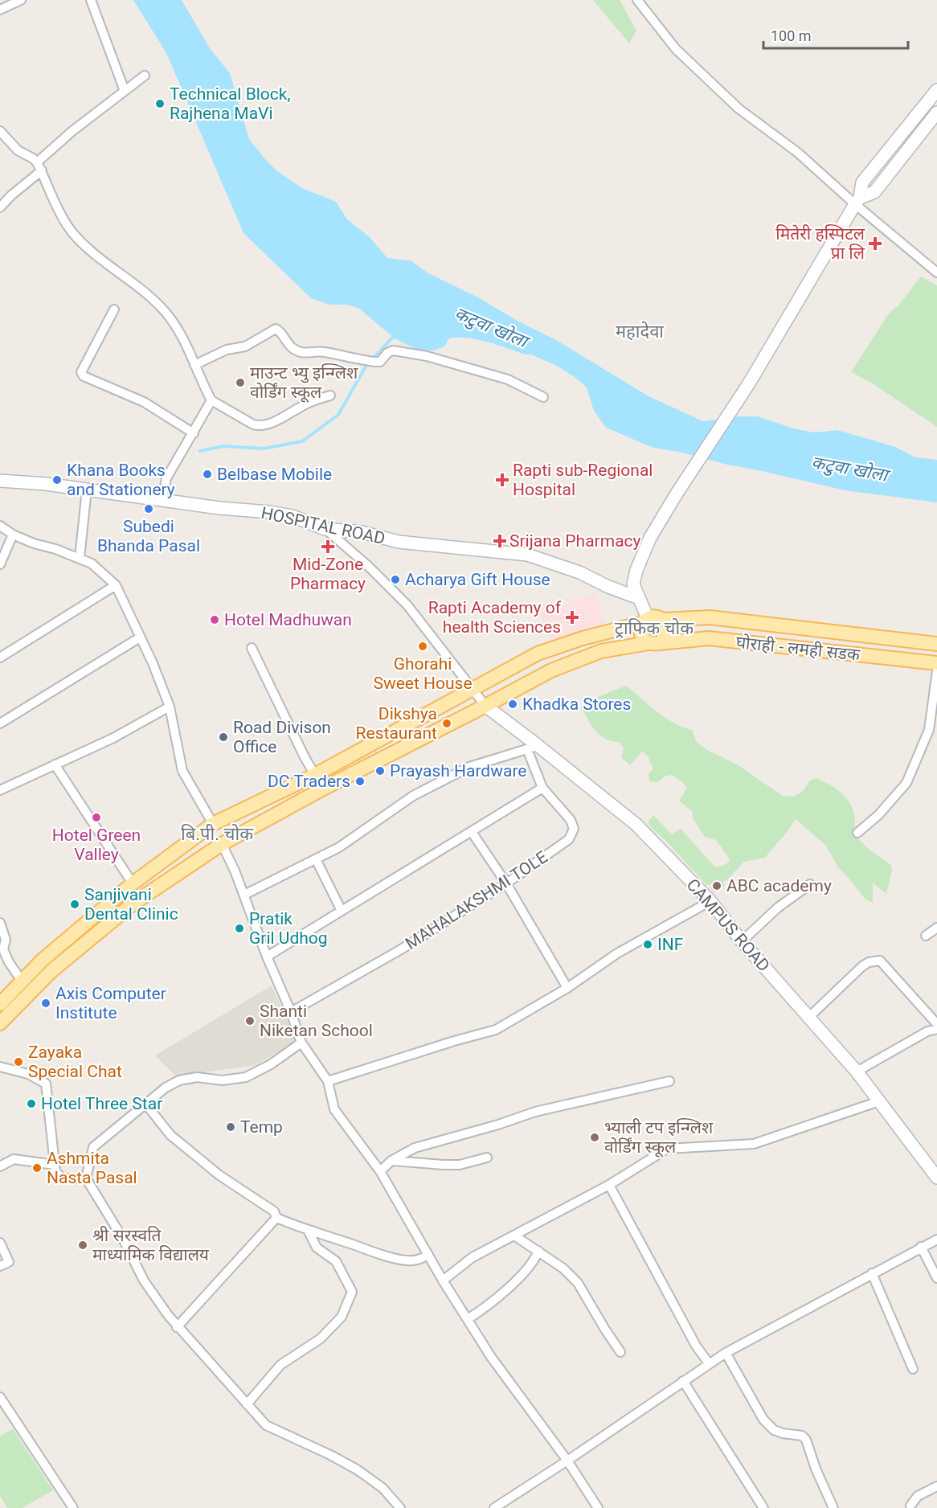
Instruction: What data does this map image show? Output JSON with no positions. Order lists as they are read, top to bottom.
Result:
{
  "streets": {
    "main road": ["घोराही - लमही सडक"],
    "street": ["HOSPITAL ROAD", "MAHALAKSHMI TOLE", "CAMPUS ROAD"]
  },
  "crossings": [
    ["घोराही - लमही सडक", "CAMPUS ROAD"],
    ["MAHALAKSHMI TOLE", "CAMPUS ROAD"]
  ],
  "districts": ["महादेवा", "ट्राफिक चोक", "बि.पी. चोक"],
  "water": ["कटुवा खोला"],
  "places": {
    "other": [
      "Technical Block, Rajhena MaVi",
      "माउन्ट भ्यु इन्ग्लिश वोर्डिंग स्कूल",
      "Belbase Mobile",
      "Khana Books and Stationery",
      "Subedi Bhanda Pasal",
      "Acharya Gift House",
      "Hotel Madhuwan",
      "Ghorahi Sweet House",
      "Khadka Stores",
      "Dikshya Restaurant",
      "Road Divison Office",
      "Prayash Hardware",
      "DC Traders",
      "Hotel Green Valley",
      "ABC academy",
      "Sanjivani Dental Clinic",
      "Pratik Gril Udhog",
      "INF",
      "Axis Computer Institute",
      "Shanti Niketan School",
      "Zayaka Special Chat",
      "Hotel Three Star",
      "Temp",
      "भ्याली टप इन्ग्लिश वोर्डिंग स्कूल",
      "Ashmita Nasta Pasal",
      "श्री सरस्वति माध्यामिक विद्यालय"
    ],
    "health": [
      "मितेरी हस्पिटल प्रा लि",
      "Rapti sub-Regional Hospital",
      "Srijana Pharmacy",
      "Mid-Zone Pharmacy",
      "Rapti Academy of health Sciences"
    ]
  },
  "scale_bar": "100 m"
}
